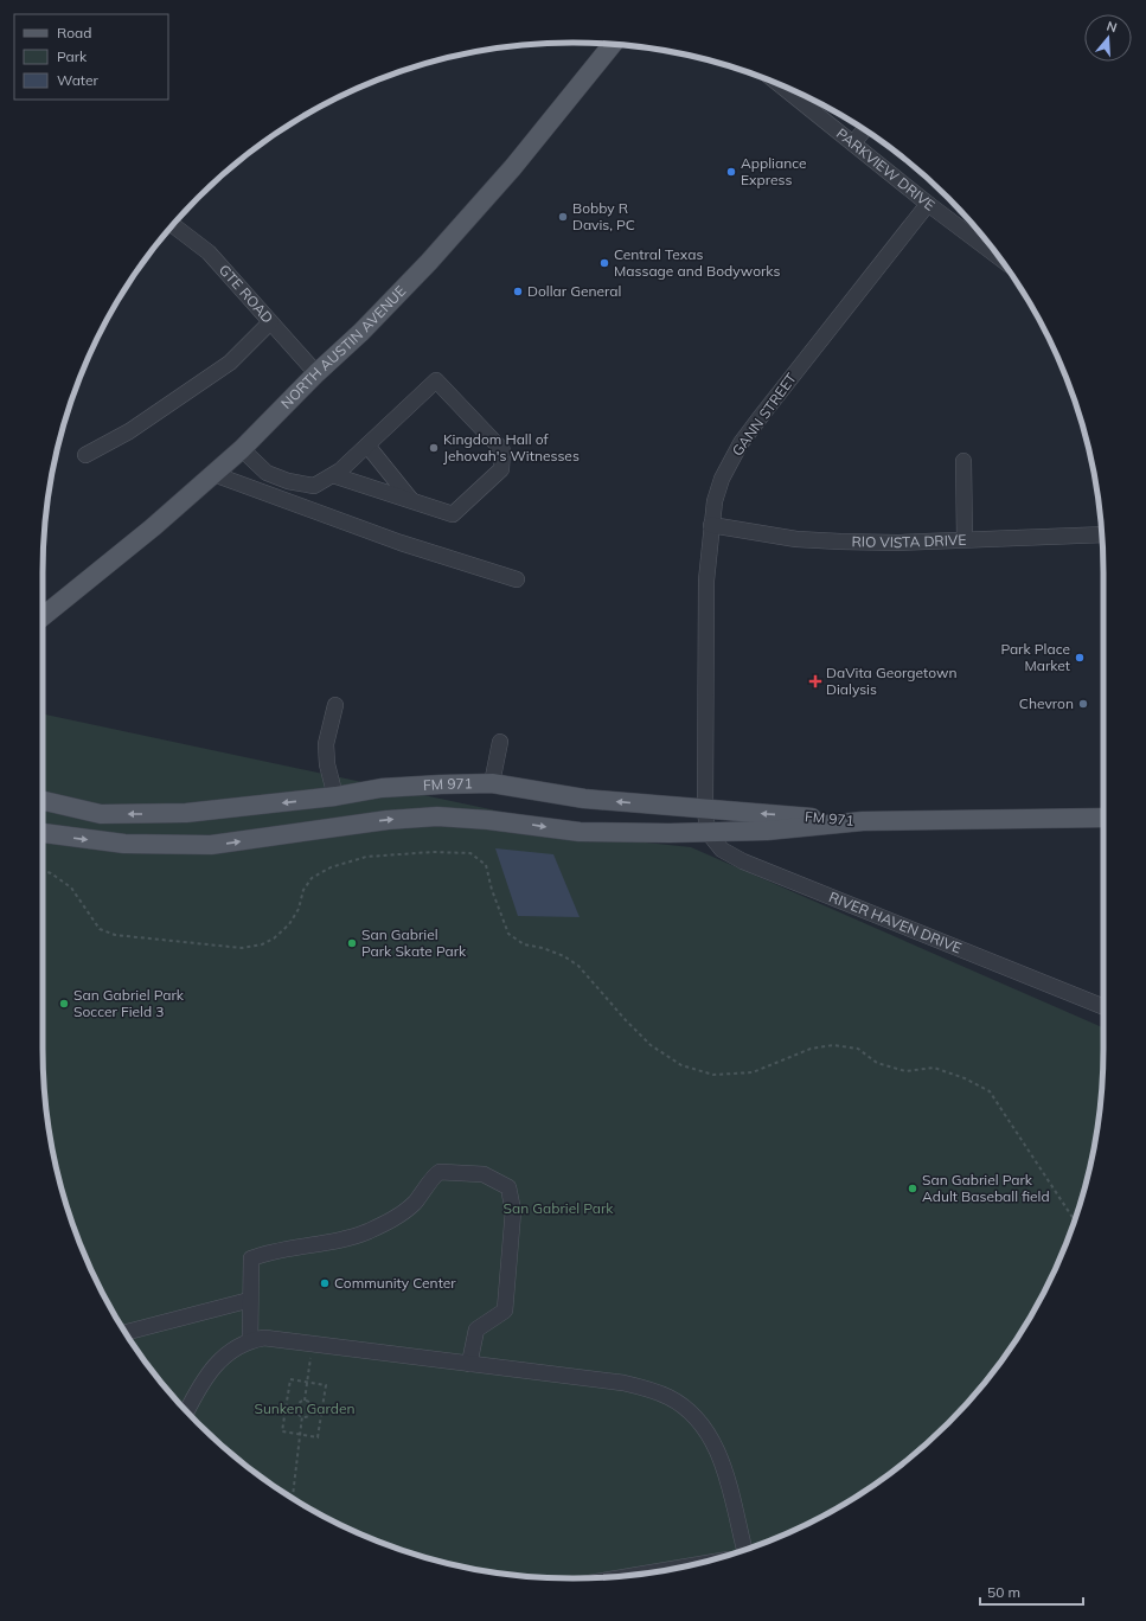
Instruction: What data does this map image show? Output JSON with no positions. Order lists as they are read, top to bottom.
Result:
{
  "streets": {
    "main road": ["NORTH AUSTIN AVENUE", "FM 971"],
    "street": [
      "PARKVIEW DRIVE",
      "GTE ROAD",
      "GANN STREET",
      "RIO VISTA DRIVE",
      "RIVER HAVEN DRIVE"
    ]
  },
  "crossings": [
    ["PARKVIEW DRIVE", "GANN STREET"],
    ["GTE ROAD", "NORTH AUSTIN AVENUE"],
    ["GANN STREET", "RIO VISTA DRIVE"],
    ["GANN STREET", "FM 971"],
    ["GANN STREET", "RIVER HAVEN DRIVE"],
    ["FM 971", "RIVER HAVEN DRIVE"]
  ],
  "parks": ["San Gabriel Park", "Sunken Garden"],
  "places": {
    "other": [
      "Appliance Express",
      "Bobby R Davis, PC",
      "Central Texas Massage and Bodyworks",
      "Dollar General",
      "Kingdom Hall of Jehovah's Witnesses",
      "Park Place Market",
      "Chevron",
      "San Gabriel Park Skate Park",
      "San Gabriel Park Soccer Field 3",
      "San Gabriel Park Adult Baseball field",
      "Community Center"
    ],
    "health": ["DaVita Georgetown Dialysis"]
  },
  "legend": ["Road", "Park", "Water"],
  "scale_bar": "50 m",
  "north": "top"
}
